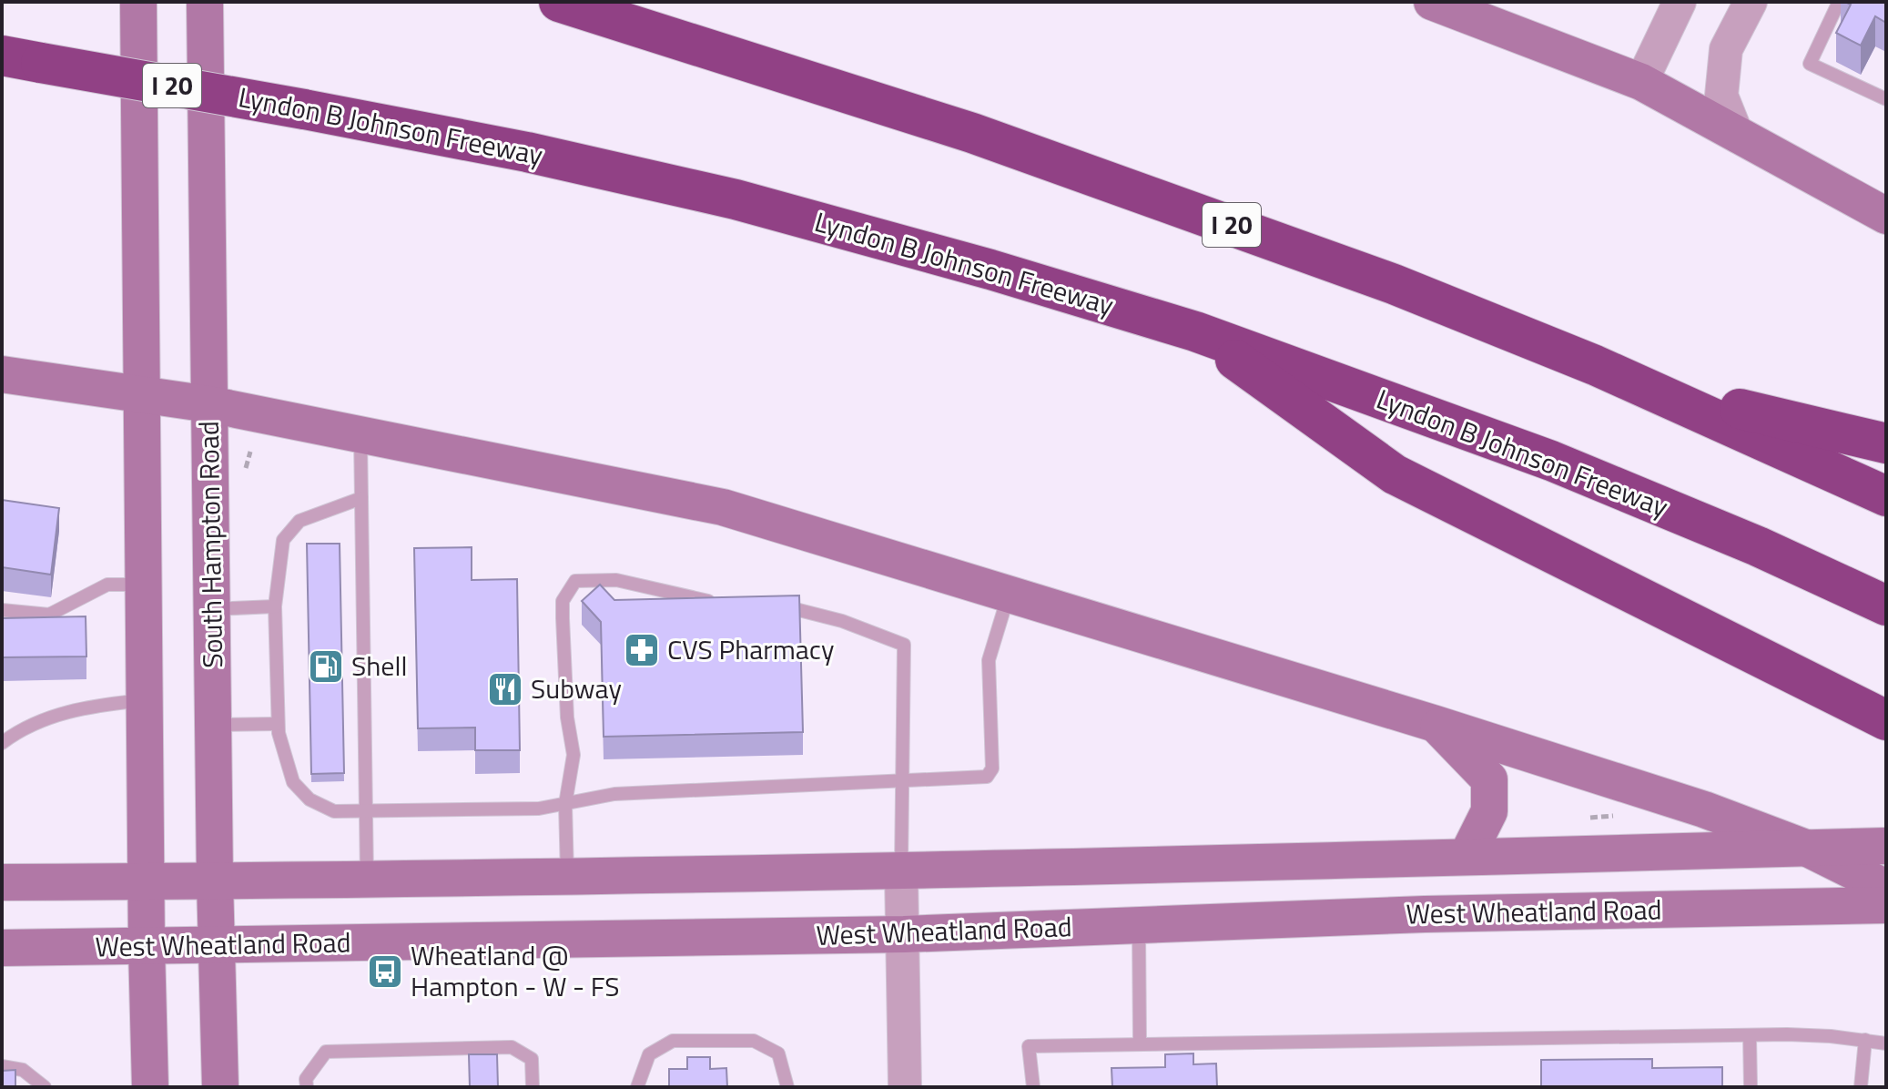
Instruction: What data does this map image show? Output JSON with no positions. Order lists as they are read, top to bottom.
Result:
{
  "streets": {
    "highway": ["I 20", "Lyndon B Johnson Freeway"],
    "main road": ["South Hampton Road", "West Wheatland Road"]
  },
  "crossings": [
    ["South Hampton Road", "West Wheatland Road"]
  ],
  "places": {
    "pharmacy": ["CVS Pharmacy"],
    "fuel station": ["Shell"],
    "restaurant": ["Subway"],
    "bus stop": ["Wheatland @ Hampton - W - FS"]
  }
}
